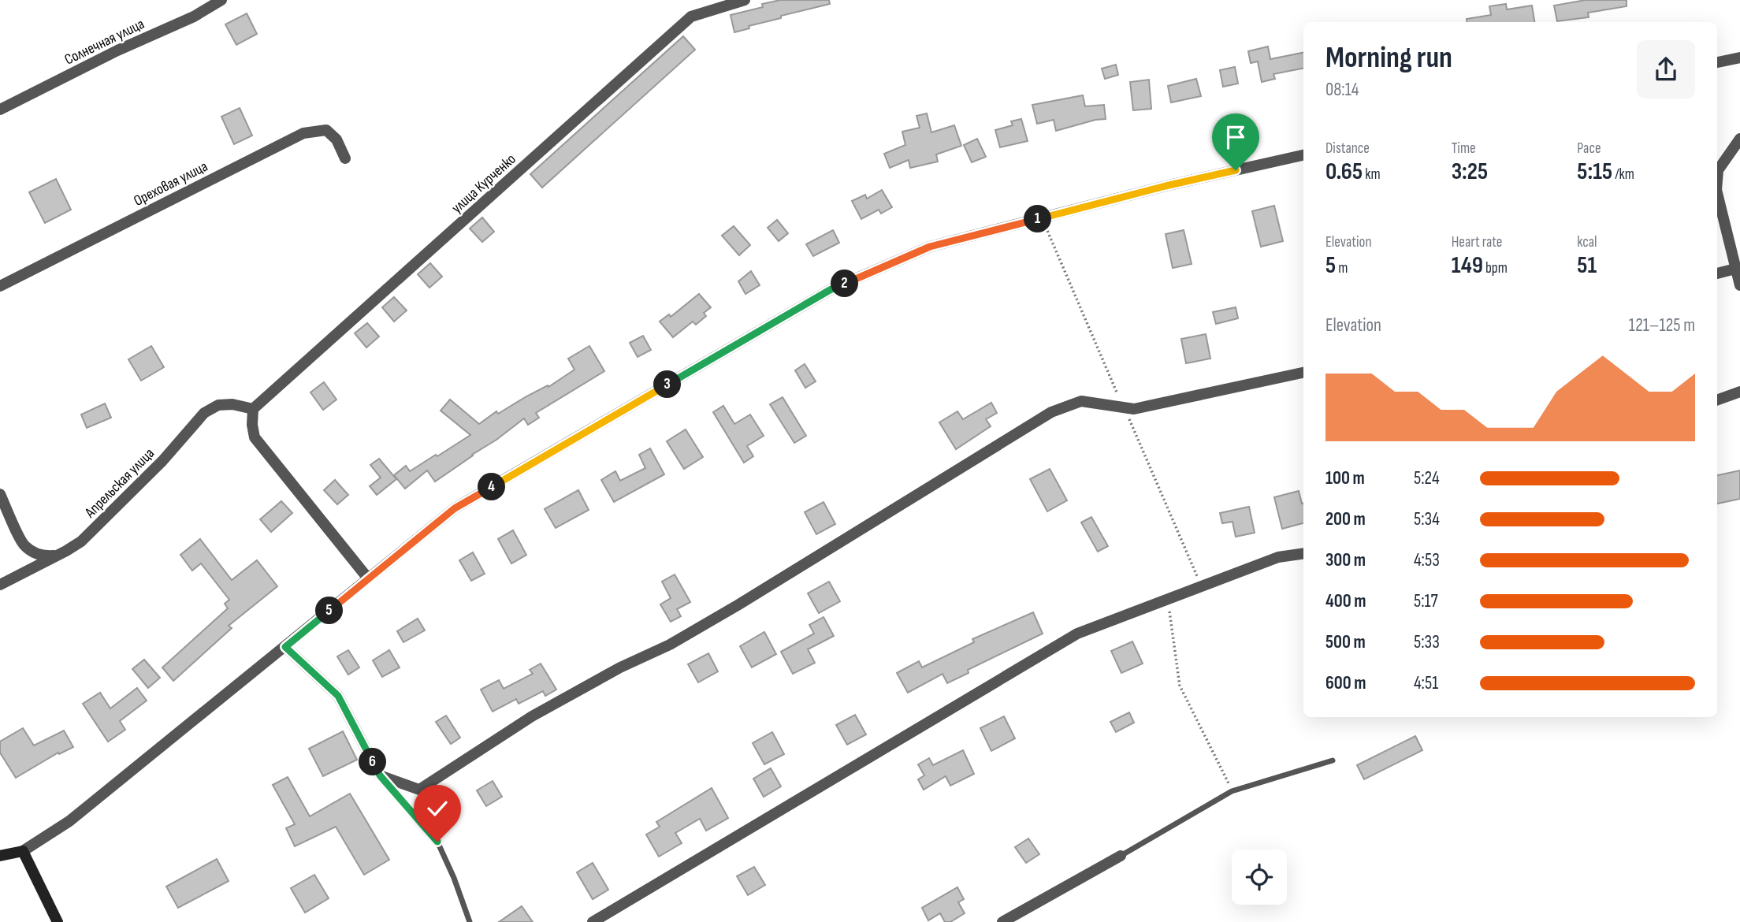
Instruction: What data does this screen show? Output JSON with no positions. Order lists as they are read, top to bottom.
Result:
{
  "streets": {
    "street": [
      "Солнечная улица",
      "Ореховая улица",
      "улица Курченко",
      "Апрельская улица"
    ]
  },
  "crossings": [
    ["улица Курченко", "Апрельская улица"]
  ],
  "page": {
    "heading": ["Morning run", "08:14"],
    "stats": [
      ["Distance", "0.65 km"],
      ["Time", "3:25"],
      ["Pace", "5:15 /km"],
      ["Elevation", "5 m"],
      ["Heart rate", "149 bpm"],
      ["kcal", "51"]
    ],
    "pins": [
      "1",
      "2",
      "3",
      "4",
      "5",
      "6"
    ],
    "chart": ["Elevation", "121–125 m"],
    "list": [
      {
        "name": "100 m",
        "note": "5:24"
      },
      {
        "name": "200 m",
        "note": "5:34"
      },
      {
        "name": "300 m",
        "note": "4:53"
      },
      {
        "name": "400 m",
        "note": "5:17"
      },
      {
        "name": "500 m",
        "note": "5:33"
      },
      {
        "name": "600 m",
        "note": "4:51"
      }
    ]
  }
}
